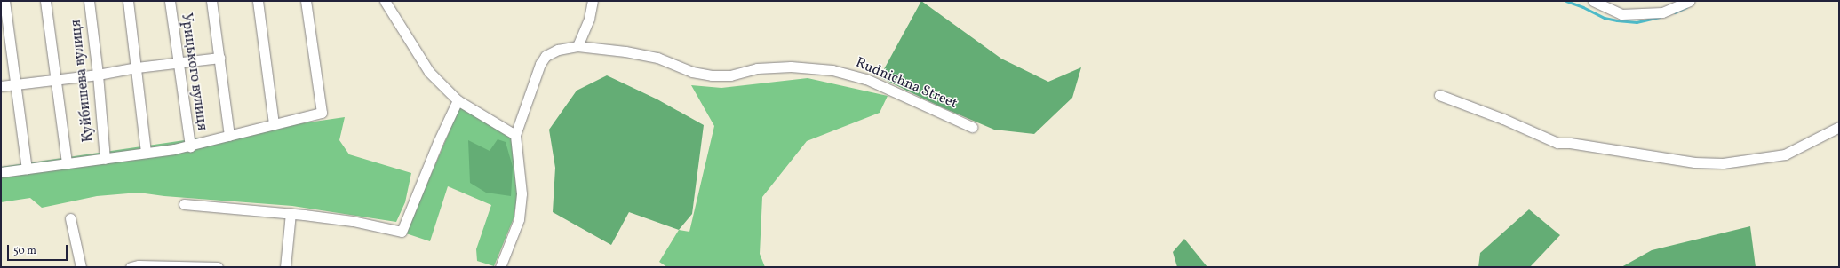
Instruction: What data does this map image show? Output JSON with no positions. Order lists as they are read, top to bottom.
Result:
{
  "streets": {
    "street": ["Урицького вулиця", "Куйбишева вулиця", "Rudnichna Street"]
  },
  "scale_bar": "50 m"
}
